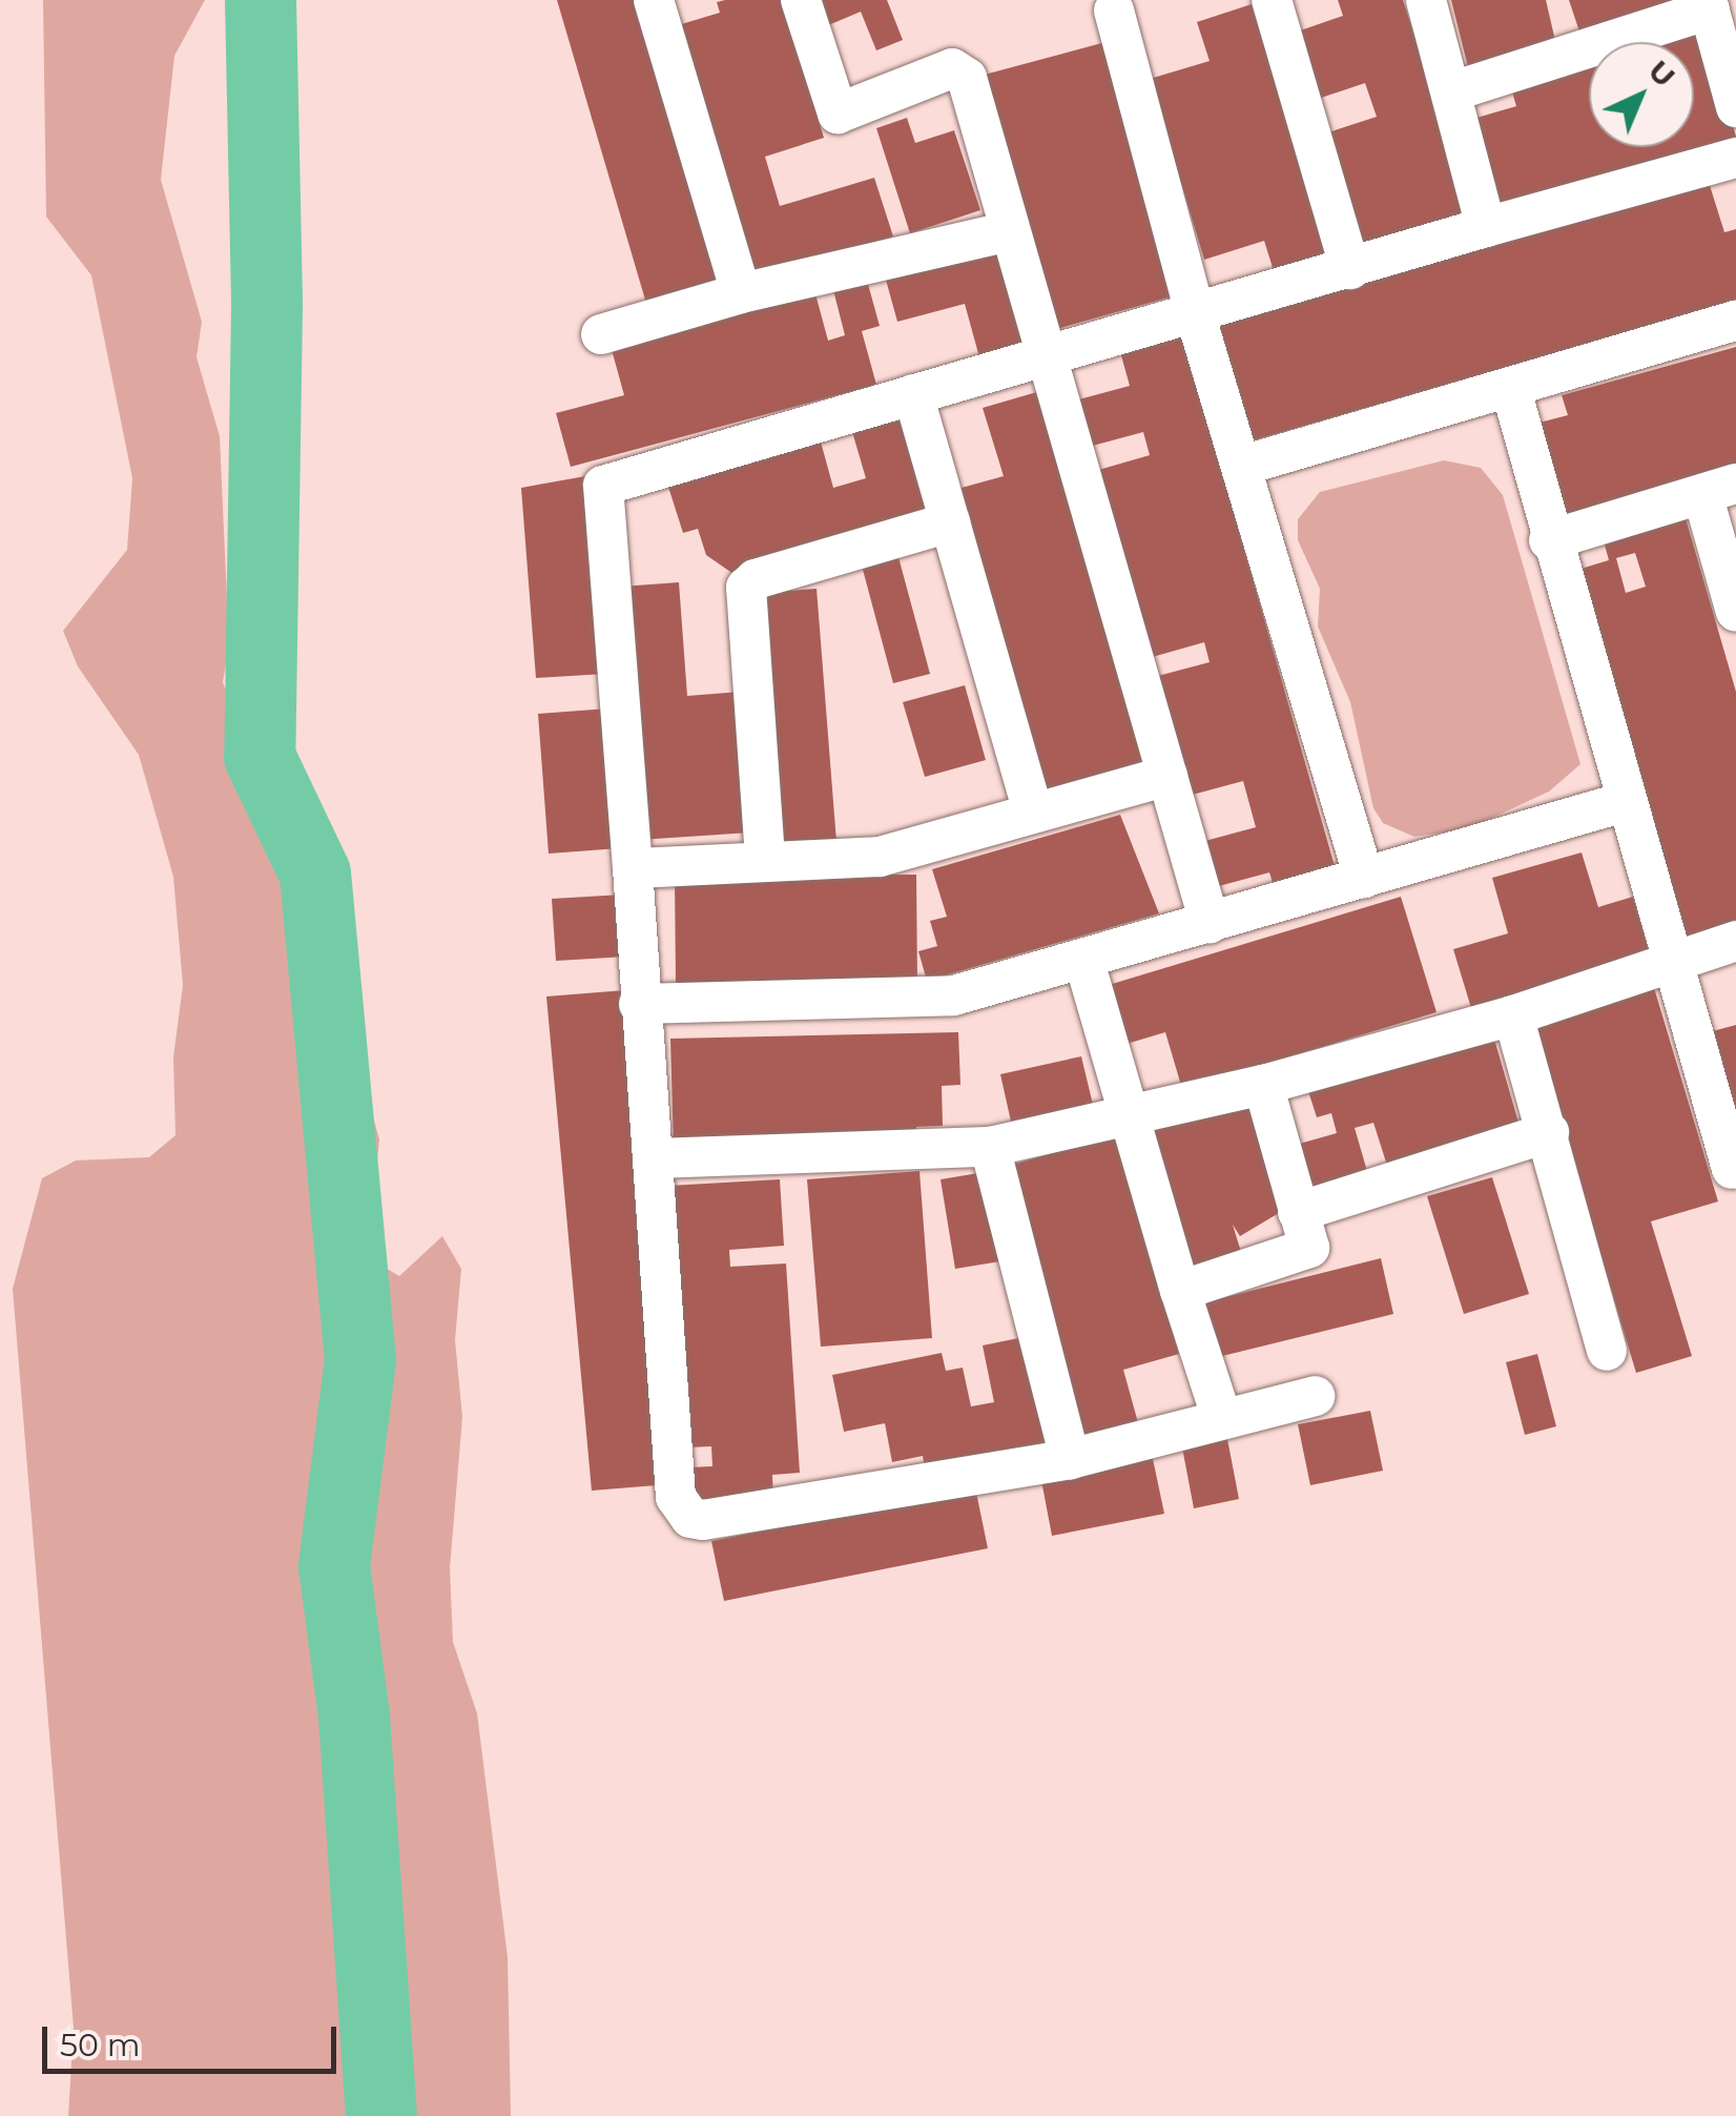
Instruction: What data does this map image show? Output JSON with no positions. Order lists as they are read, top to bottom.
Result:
{
  "scale_bar": "50 m",
  "north": "top right"
}
